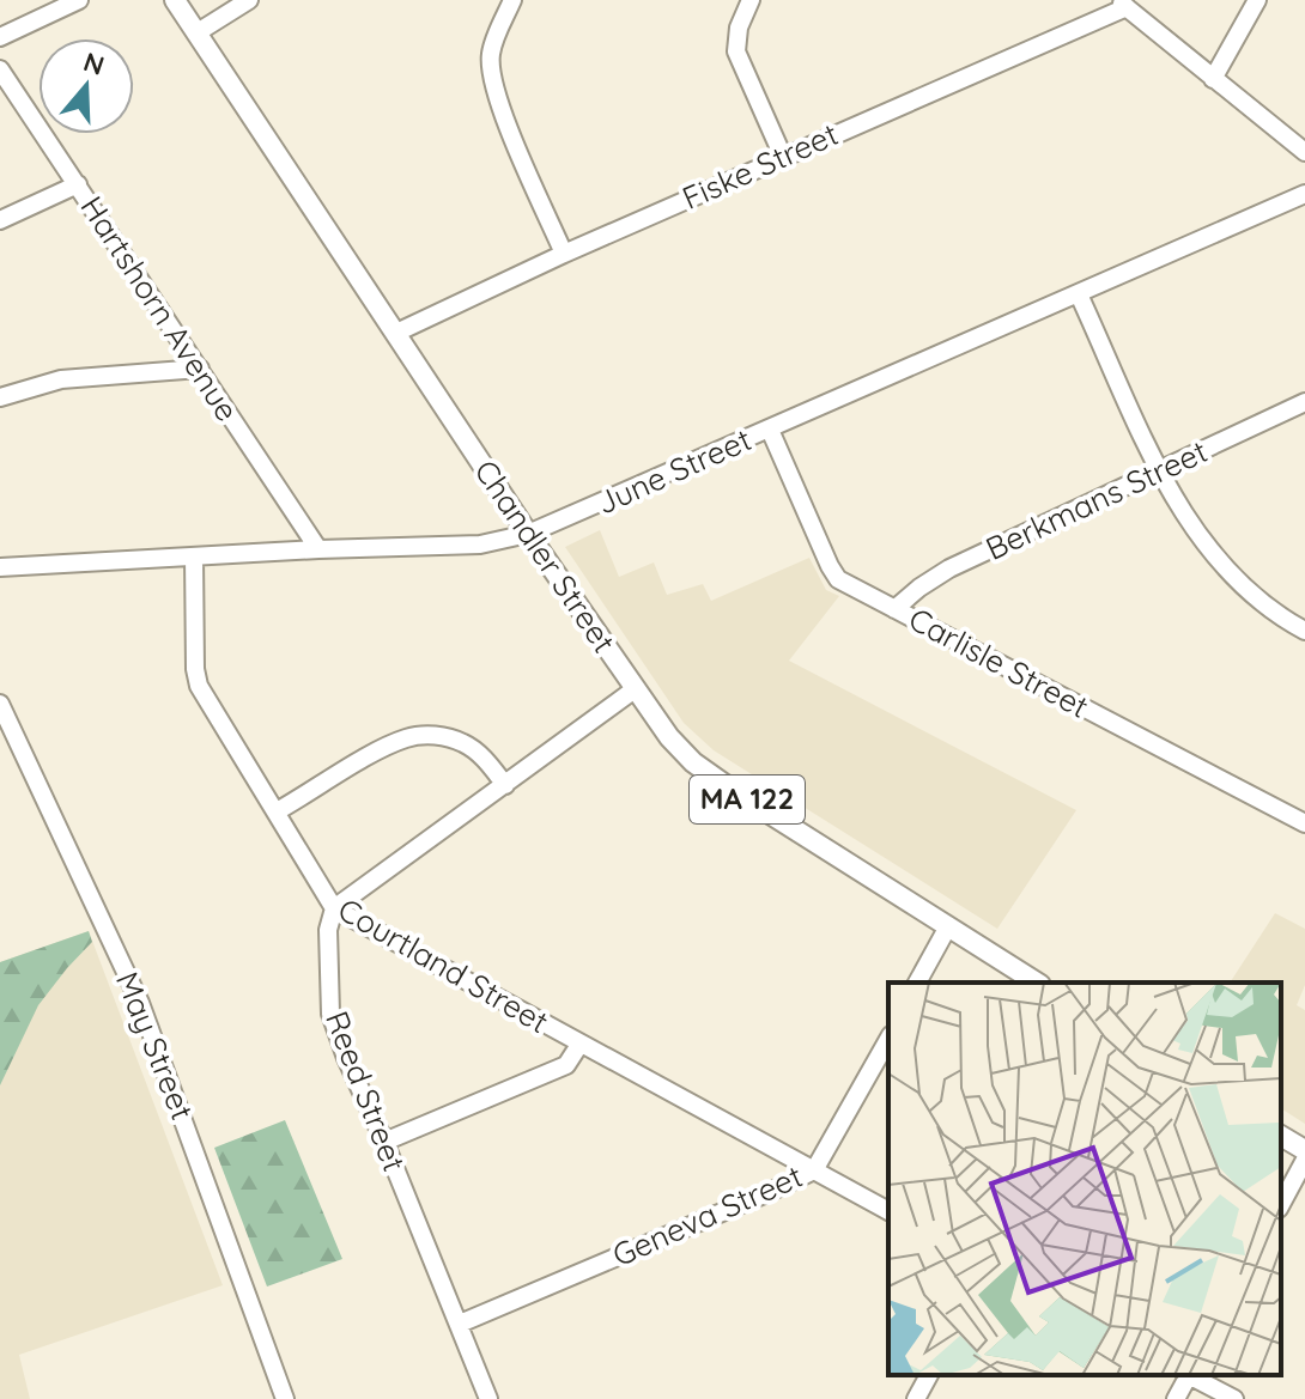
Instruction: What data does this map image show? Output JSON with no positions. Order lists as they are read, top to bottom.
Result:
{
  "streets": {
    "main road": ["Chandler Street", "MA 122"],
    "street": [
      "Fiske Street",
      "Hartshorn Avenue",
      "June Street",
      "Berkmans Street",
      "Carlisle Street",
      "Courtland Street",
      "May Street",
      "Reed Street",
      "Geneva Street"
    ]
  },
  "crossings": [
    ["Fiske Street", "Chandler Street"],
    ["Hartshorn Avenue", "June Street"],
    ["June Street", "Chandler Street"],
    ["June Street", "Carlisle Street"],
    ["June Street", "Courtland Street"],
    ["Berkmans Street", "Carlisle Street"],
    ["Courtland Street", "Reed Street"],
    ["Courtland Street", "Geneva Street"],
    ["Reed Street", "Geneva Street"]
  ],
  "north": "top"
}
